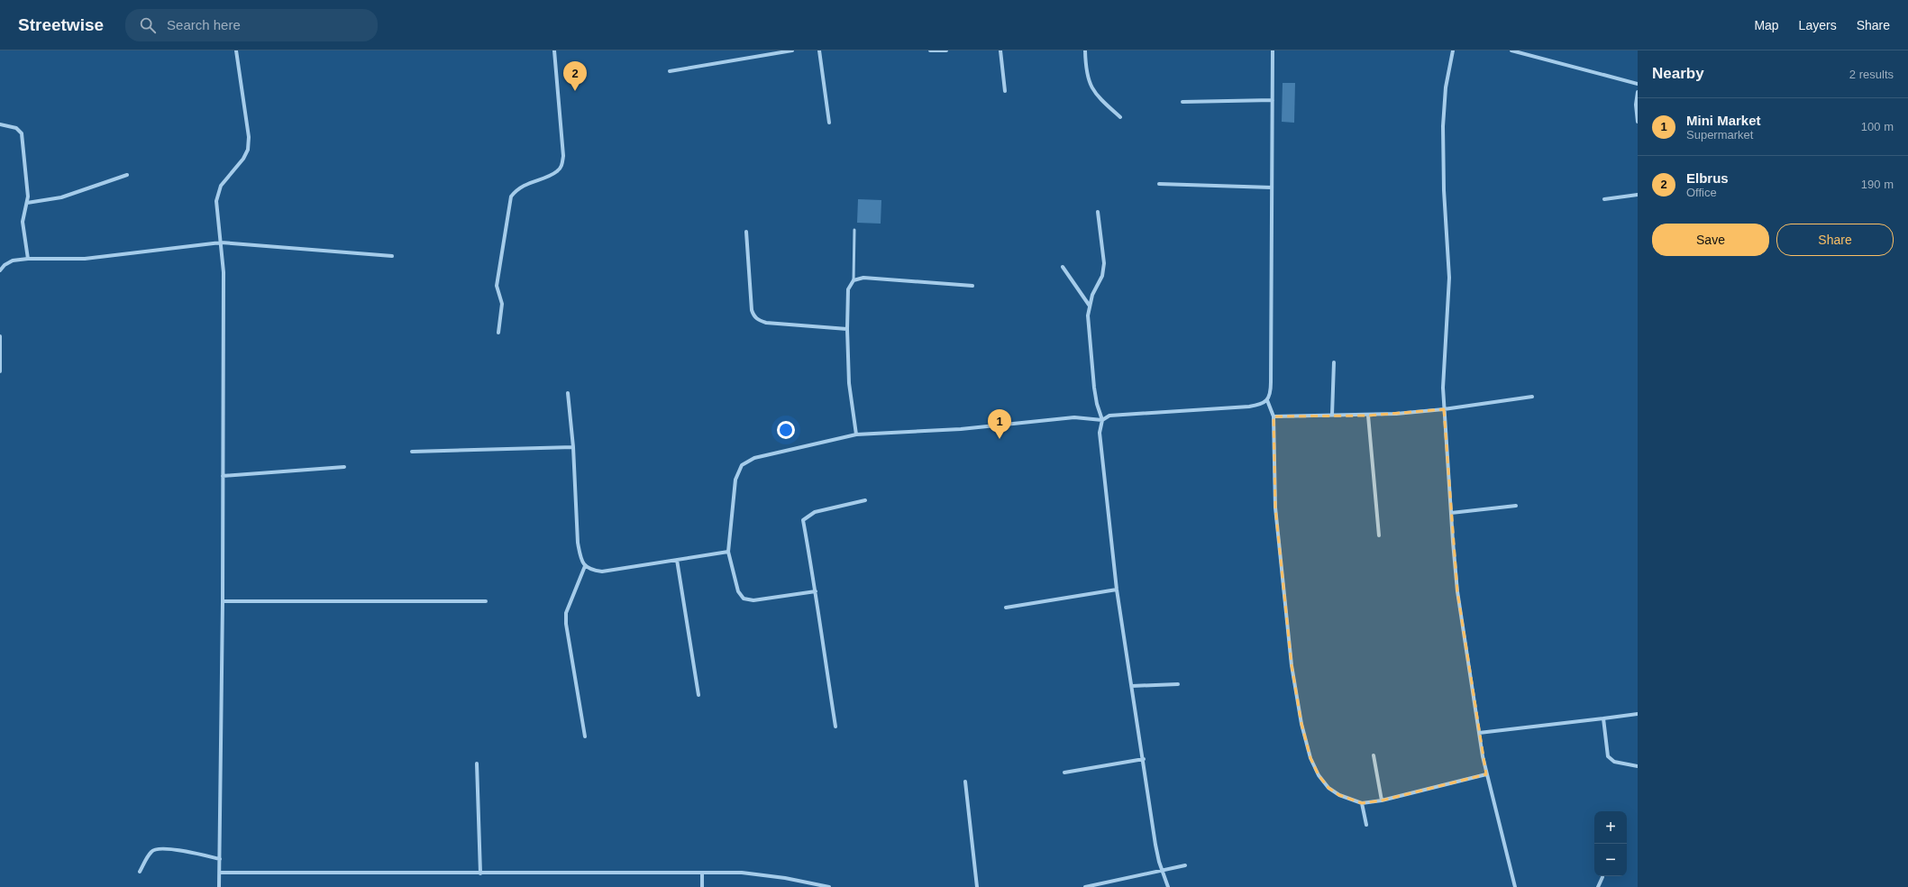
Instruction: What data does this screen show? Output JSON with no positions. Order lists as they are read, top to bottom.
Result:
{
  "page": {
    "header": "Streetwise",
    "search": "Search here",
    "nav": ["Map", "Layers", "Share"],
    "heading": ["Nearby", "2 results"],
    "pins": ["2", "1"],
    "list": [
      {
        "mark": "1",
        "name": "Mini Market",
        "note": "Supermarket",
        "value": "100 m"
      },
      {
        "mark": "2",
        "name": "Elbrus",
        "note": "Office",
        "value": "190 m"
      }
    ],
    "buttons": ["Save", "Share"],
    "map_buttons": ["+", "−"]
  }
}
